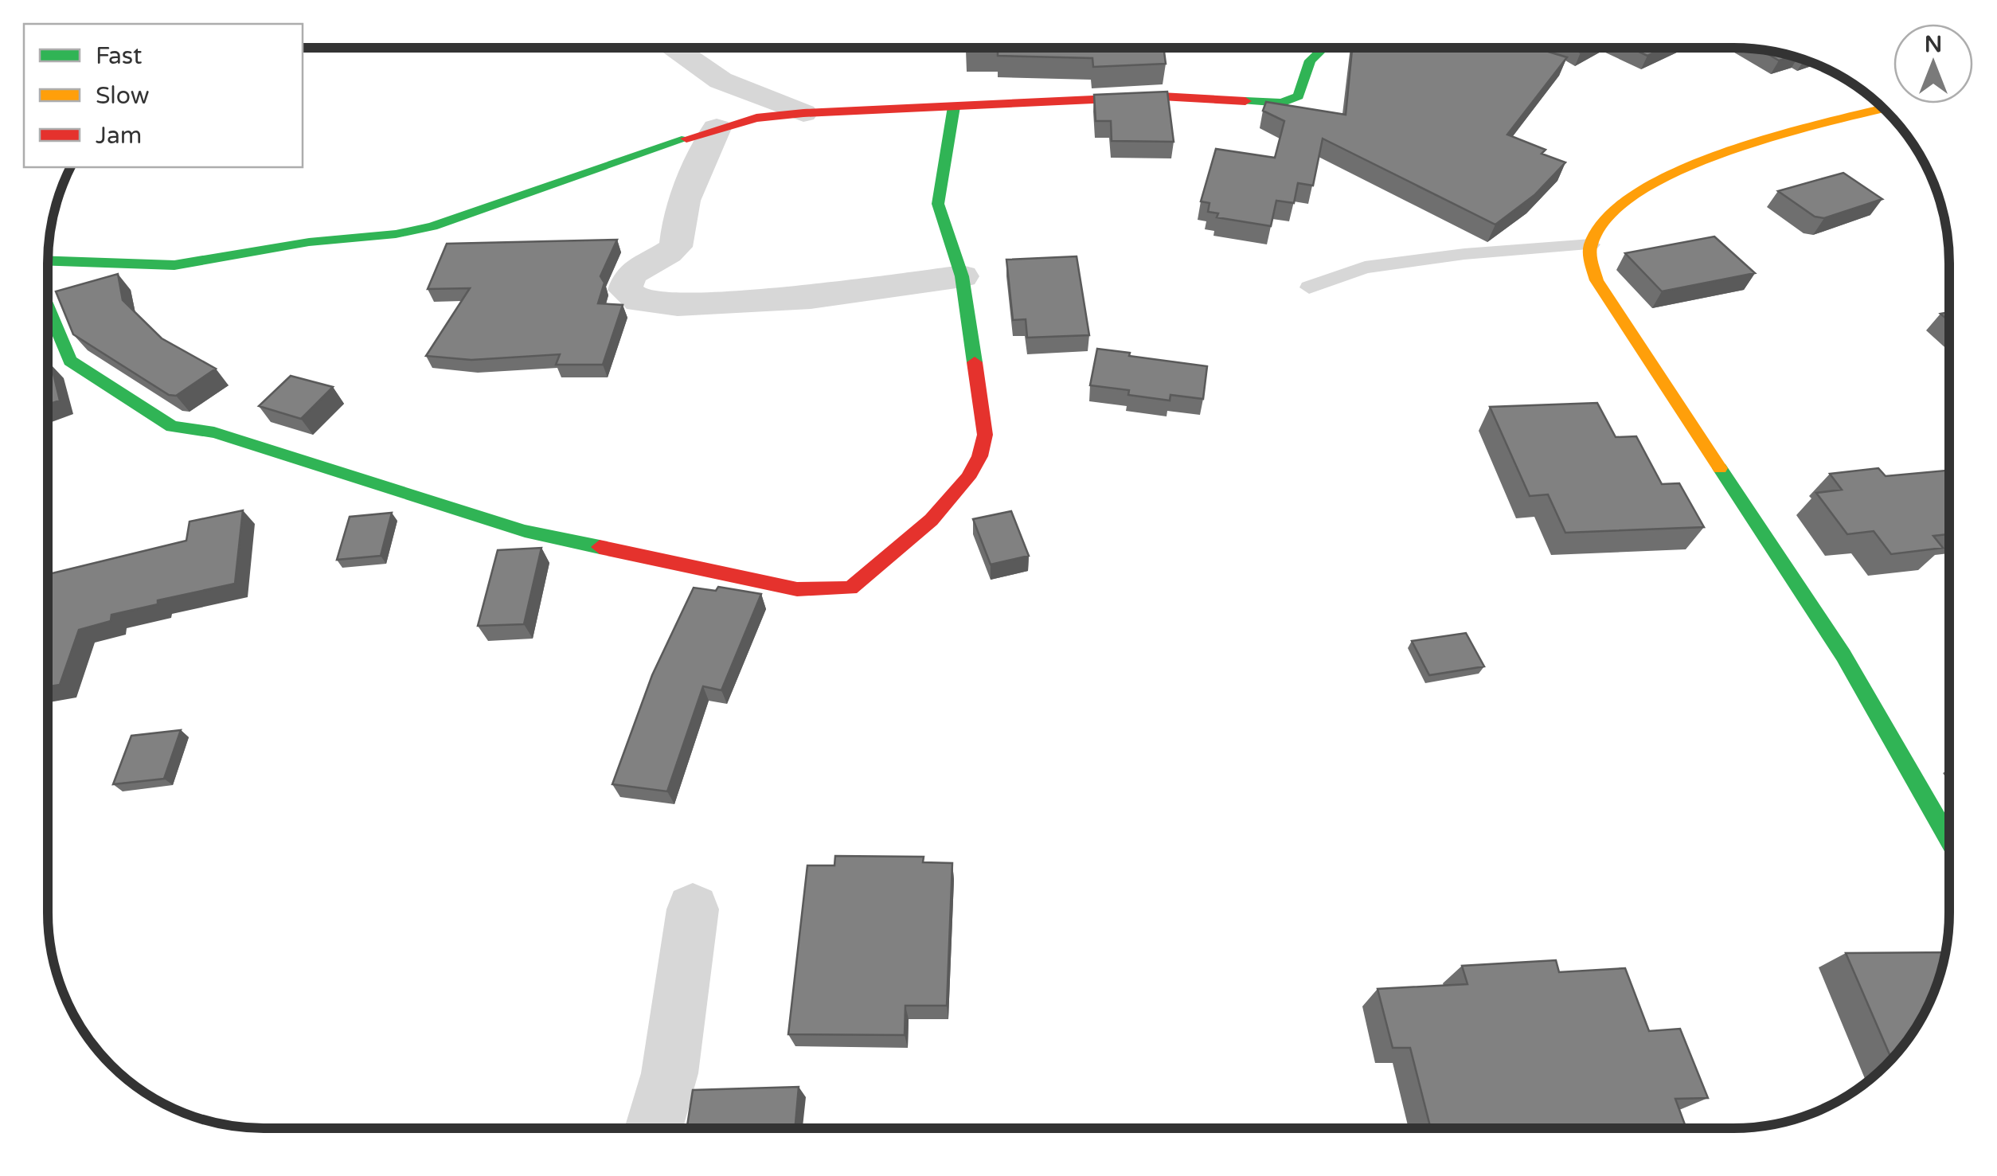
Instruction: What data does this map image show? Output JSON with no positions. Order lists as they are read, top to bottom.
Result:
{
  "legend": ["Fast", "Slow", "Jam"],
  "north": "top"
}
